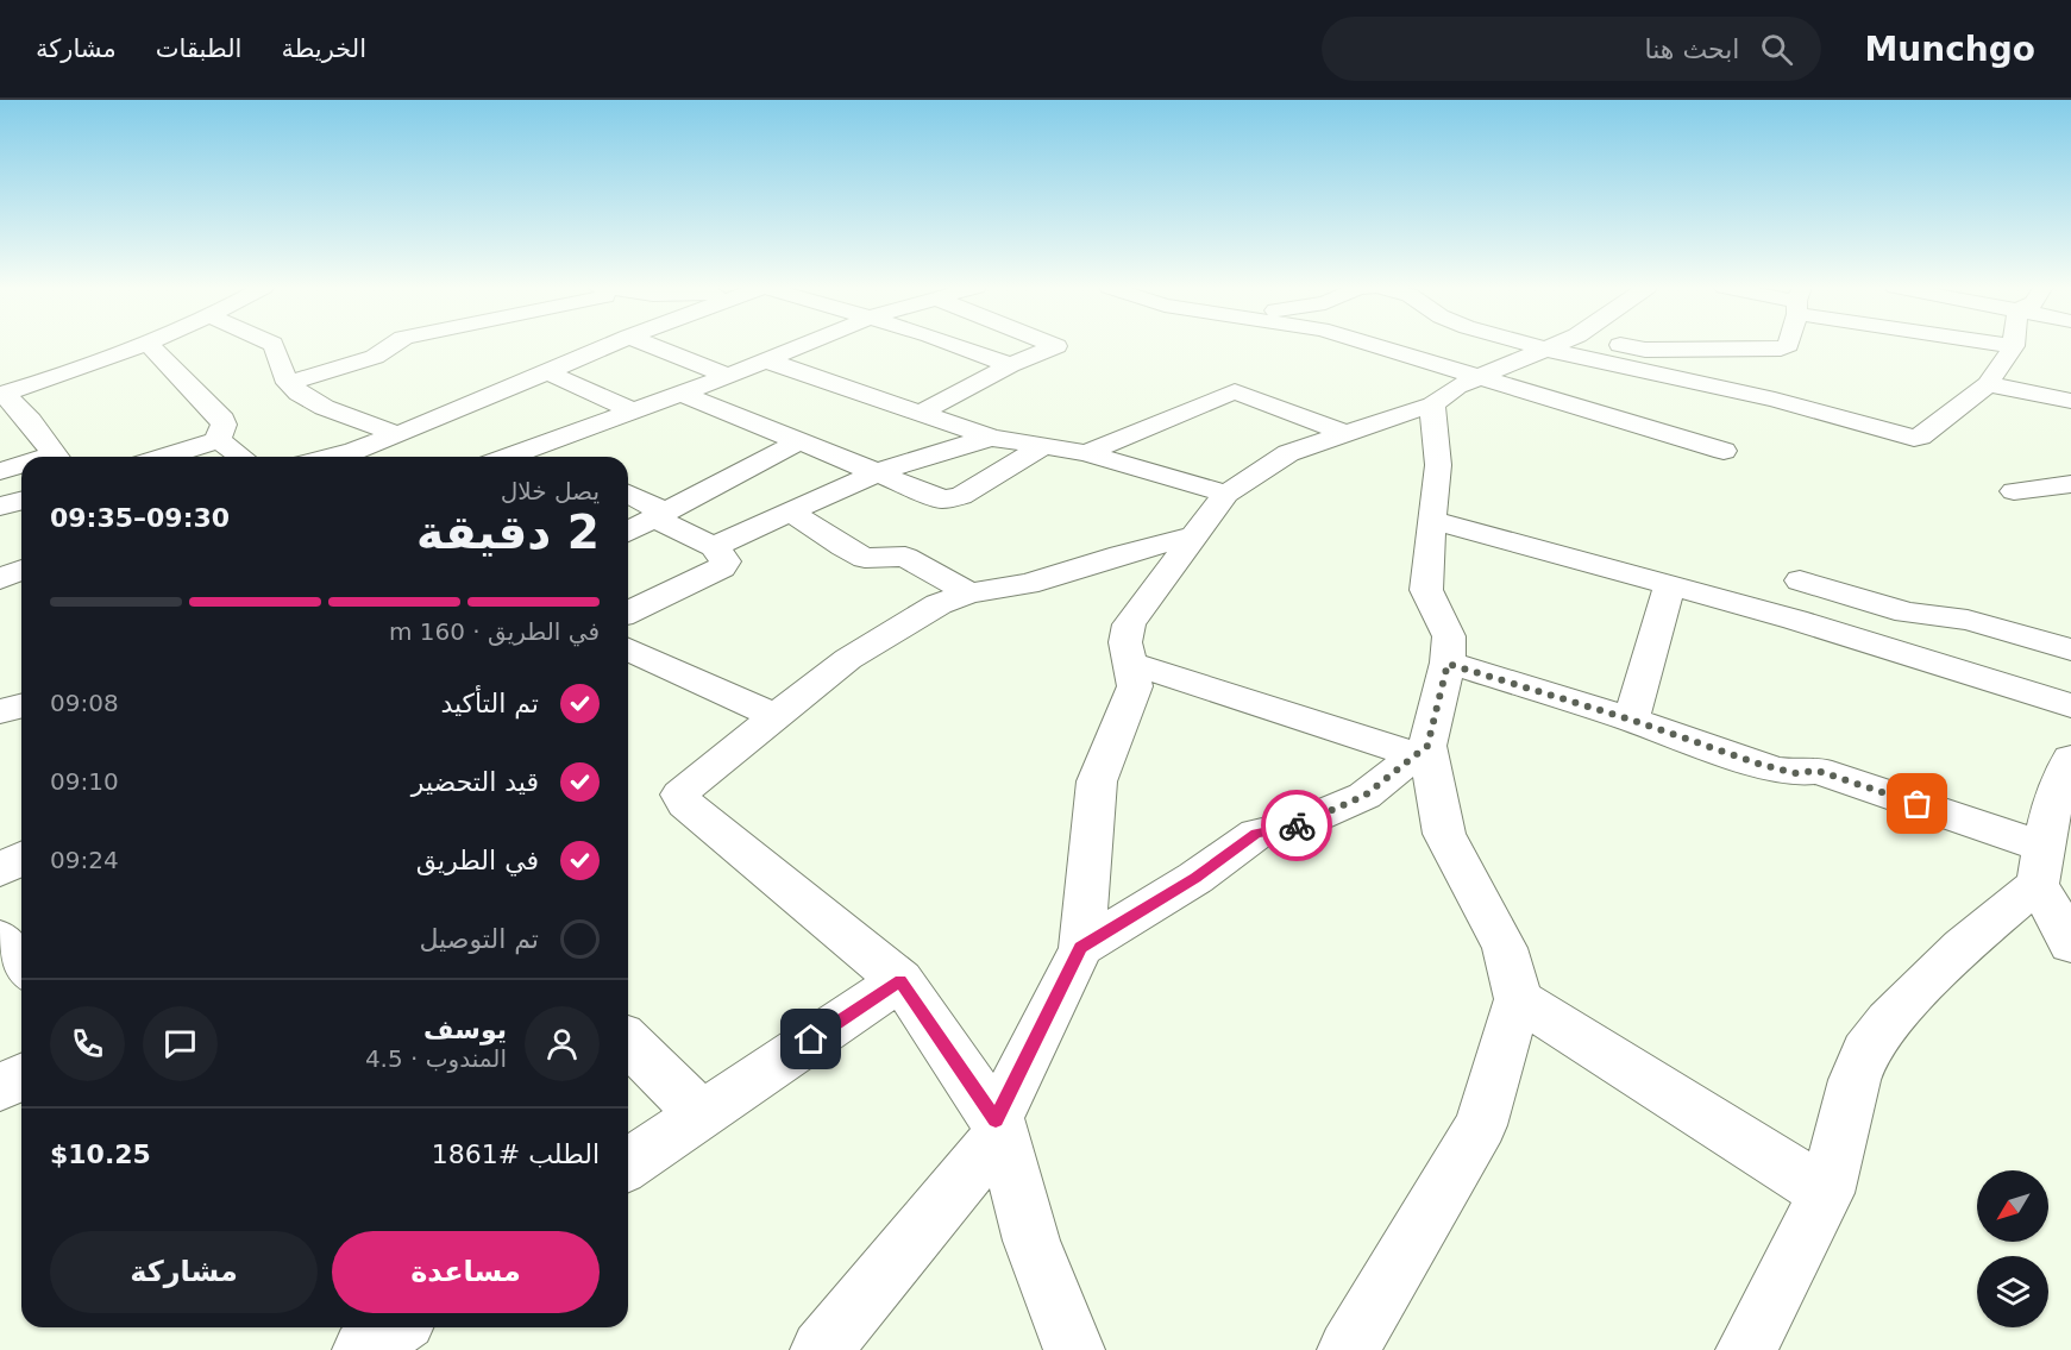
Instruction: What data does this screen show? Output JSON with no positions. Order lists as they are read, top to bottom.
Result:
{
  "north": "bottom left",
  "page": {
    "header": "Munchgo",
    "search": "ابحث هنا",
    "nav": ["الخريطة", "الطبقات", "مشاركة"],
    "heading": ["2 دقيقة", "يصل خلال", "09:30–09:35"],
    "panel": [
      "يوسف",
      "المندوب · 4.5",
      "الطلب #1861",
      "$10.25"
    ],
    "bar": "في الطريق · 160 m",
    "list": [
      ["تم التأكيد", "09:08"],
      ["قيد التحضير", "09:10"],
      ["في الطريق", "09:24"],
      "تم التوصيل"
    ],
    "buttons": ["مساعدة", "مشاركة"]
  }
}
